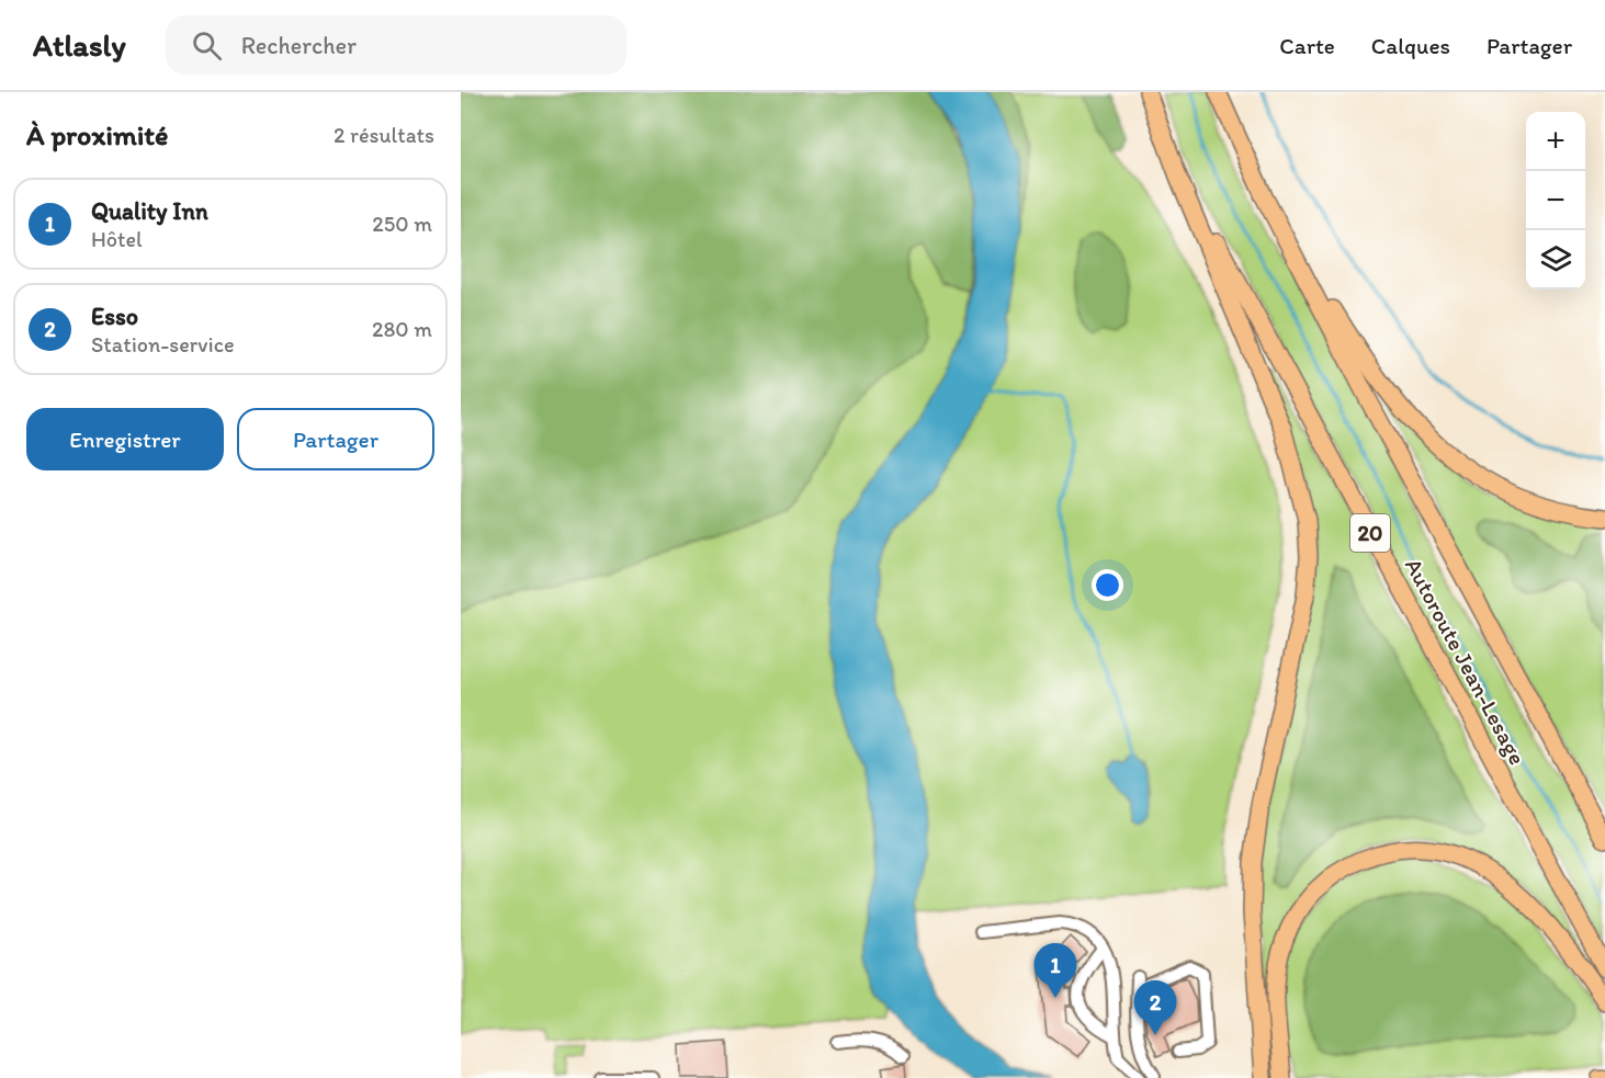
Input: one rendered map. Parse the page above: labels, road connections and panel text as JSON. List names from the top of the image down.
{
  "streets": {
    "highway": ["20", "Autoroute Jean-Lesage"]
  },
  "page": {
    "header": "Atlasly",
    "search": "Rechercher",
    "nav": ["Carte", "Calques", "Partager"],
    "heading": ["À proximité", "2 résultats"],
    "map_buttons": ["+", "−"],
    "list": [
      {
        "mark": "1",
        "name": "Quality Inn",
        "note": "Hôtel",
        "value": "250 m"
      },
      {
        "mark": "2",
        "name": "Esso",
        "note": "Station-service",
        "value": "280 m"
      }
    ],
    "buttons": ["Enregistrer", "Partager"],
    "pins": ["1", "2"]
  }
}
